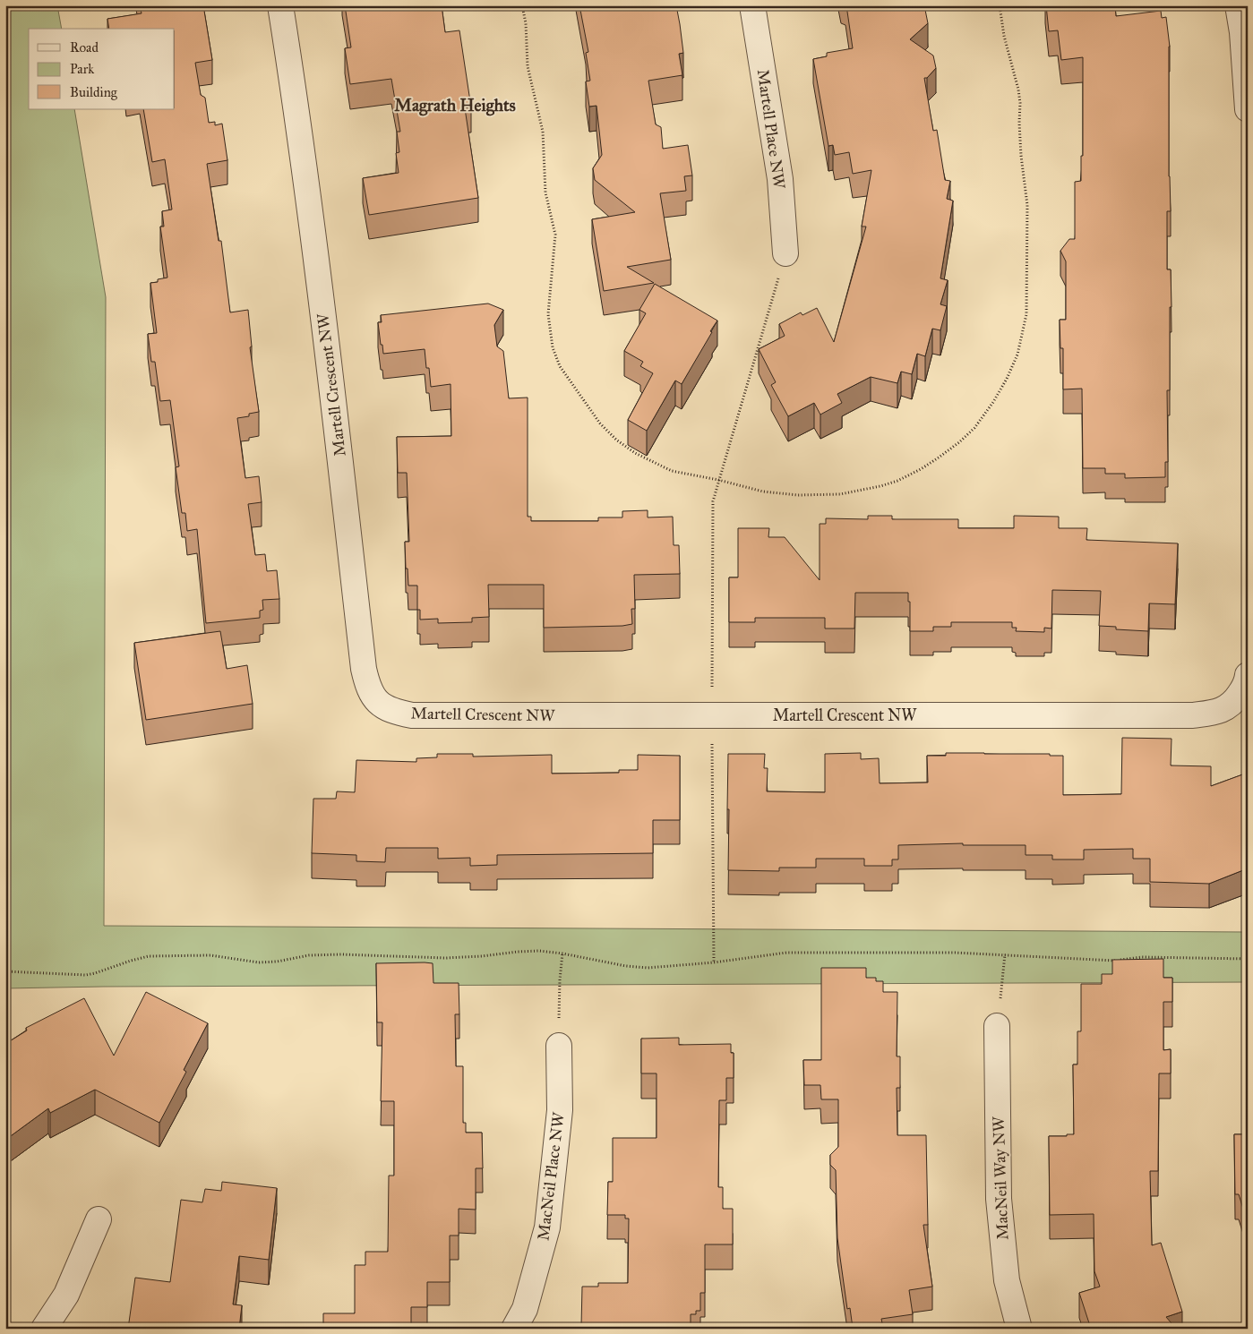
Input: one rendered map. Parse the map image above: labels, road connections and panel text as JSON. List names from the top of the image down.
{
  "streets": {
    "street": [
      "Martell Place NW",
      "Martell Crescent NW",
      "MacNeil Place NW",
      "MacNeil Way NW"
    ]
  },
  "districts": ["Magrath Heights"],
  "legend": ["Road", "Park", "Building"]
}
